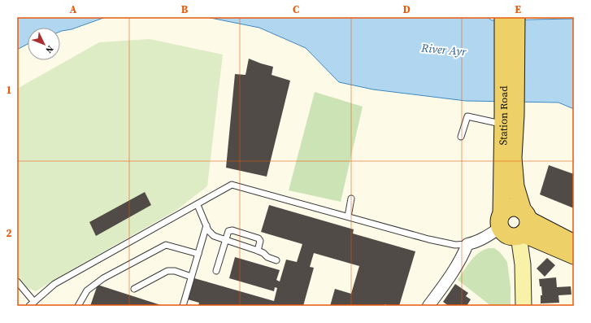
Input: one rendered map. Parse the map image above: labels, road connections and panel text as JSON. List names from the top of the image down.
{
  "streets": {
    "main road": ["Station Road"]
  },
  "water": ["River Ayr"],
  "north": "bottom right",
  "grid": {
    "columns": [
      "A",
      "B",
      "C",
      "D",
      "E"
    ],
    "rows": ["1", "2"]
  }
}
